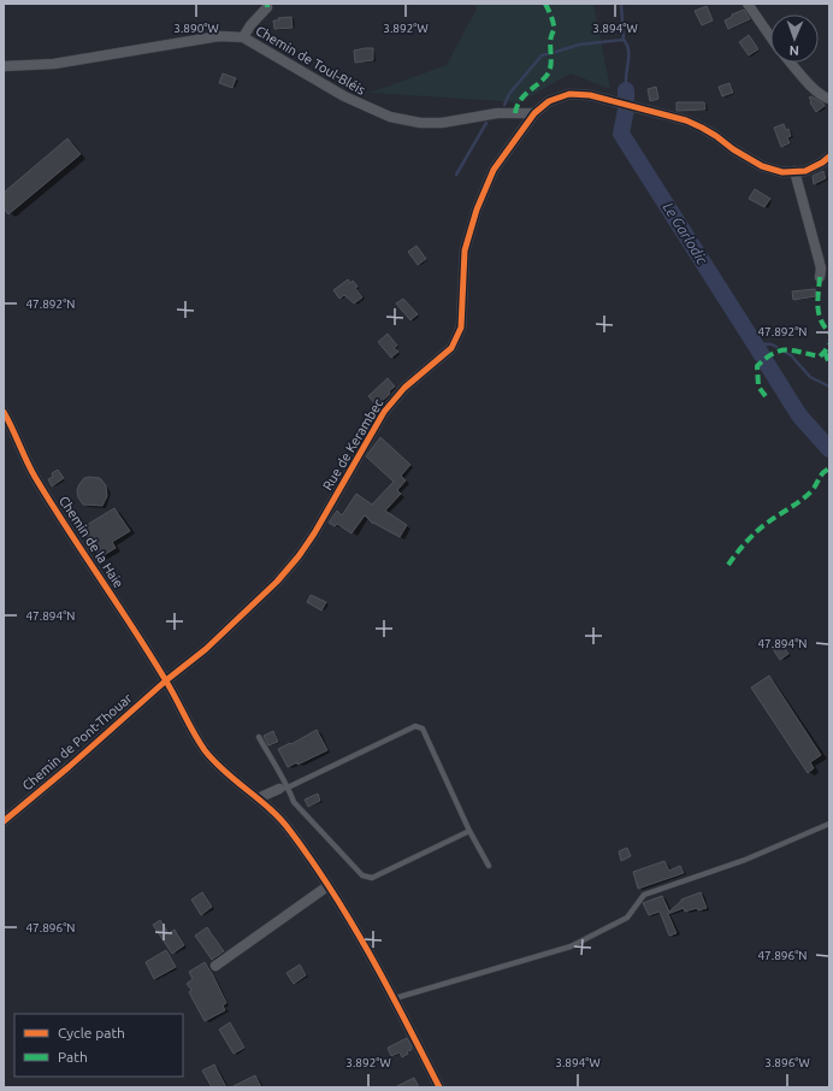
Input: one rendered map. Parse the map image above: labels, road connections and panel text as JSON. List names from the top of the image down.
{
  "streets": {
    "street": [
      "Chemin de Toul-Bléis",
      "Rue de Kerambec",
      "Chemin de la Haie",
      "Chemin de Pont-Thouar"
    ]
  },
  "crossings": [
    ["Chemin de Toul-Bléis", "Rue de Kerambec"],
    ["Rue de Kerambec", "Chemin de la Haie"],
    ["Rue de Kerambec", "Chemin de Pont-Thouar"],
    ["Chemin de la Haie", "Chemin de Pont-Thouar"]
  ],
  "water": ["Le Garlodic"],
  "legend": ["Cycle path", "Path"],
  "north": "bottom",
  "coordinates": [
    "3.890°W",
    "3.892°W",
    "3.894°W",
    "47.892°N",
    "47.894°N",
    "47.896°N",
    "3.896°W"
  ]
}
